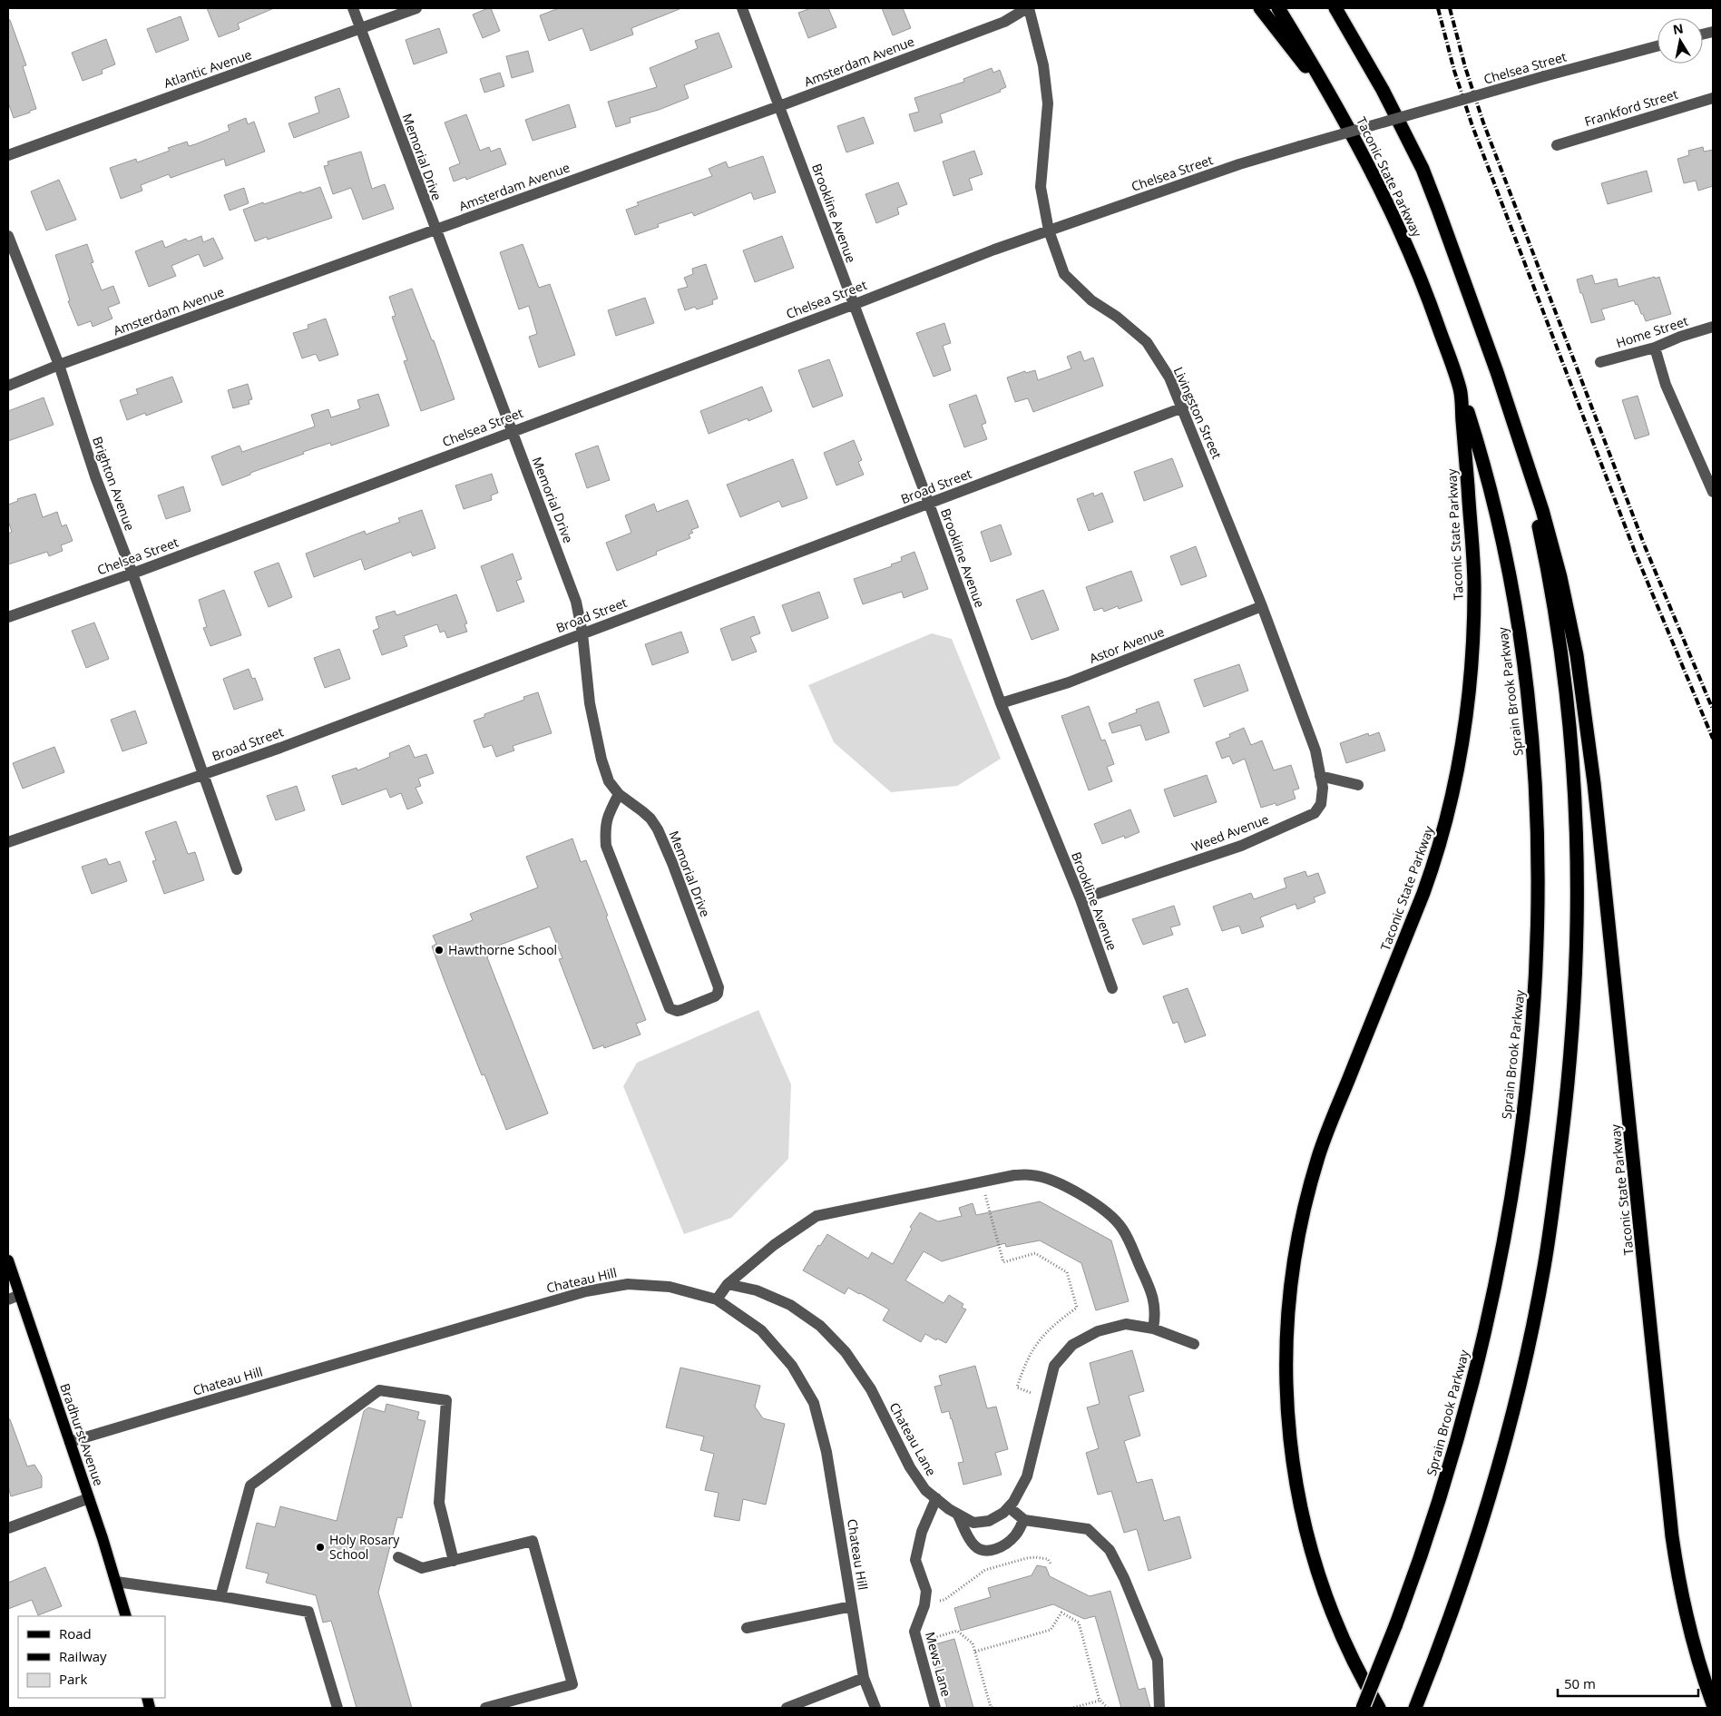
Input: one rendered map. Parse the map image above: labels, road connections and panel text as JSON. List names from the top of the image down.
{
  "streets": {
    "highway": ["Taconic State Parkway", "Sprain Brook Parkway"],
    "main road": ["Bradhurst Avenue"],
    "street": [
      "Amsterdam Avenue",
      "Chelsea Street",
      "Atlantic Avenue",
      "Frankford Street",
      "Memorial Drive",
      "Brookline Avenue",
      "Home Street",
      "Livingston Street",
      "Brighton Avenue",
      "Broad Street",
      "Astor Avenue",
      "Weed Avenue",
      "Chateau Hill",
      "Chateau Lane",
      "Mews Lane"
    ]
  },
  "crossings": [
    ["Amsterdam Avenue", "Memorial Drive"],
    ["Amsterdam Avenue", "Brookline Avenue"],
    ["Amsterdam Avenue", "Livingston Street"],
    ["Amsterdam Avenue", "Brighton Avenue"],
    ["Chelsea Street", "Memorial Drive"],
    ["Chelsea Street", "Brookline Avenue"],
    ["Chelsea Street", "Livingston Street"],
    ["Chelsea Street", "Brighton Avenue"],
    ["Atlantic Avenue", "Memorial Drive"],
    ["Memorial Drive", "Broad Street"],
    ["Taconic State Parkway", "Sprain Brook Parkway"],
    ["Brookline Avenue", "Broad Street"],
    ["Brookline Avenue", "Astor Avenue"],
    ["Brookline Avenue", "Weed Avenue"],
    ["Livingston Street", "Broad Street"],
    ["Livingston Street", "Astor Avenue"],
    ["Livingston Street", "Weed Avenue"],
    ["Brighton Avenue", "Broad Street"],
    ["Chateau Hill", "Bradhurst Avenue"],
    ["Chateau Lane", "Mews Lane"]
  ],
  "places": ["Hawthorne School", "Holy Rosary School"],
  "legend": ["Road", "Railway", "Park"],
  "scale_bar": "50 m",
  "north": "top"
}
